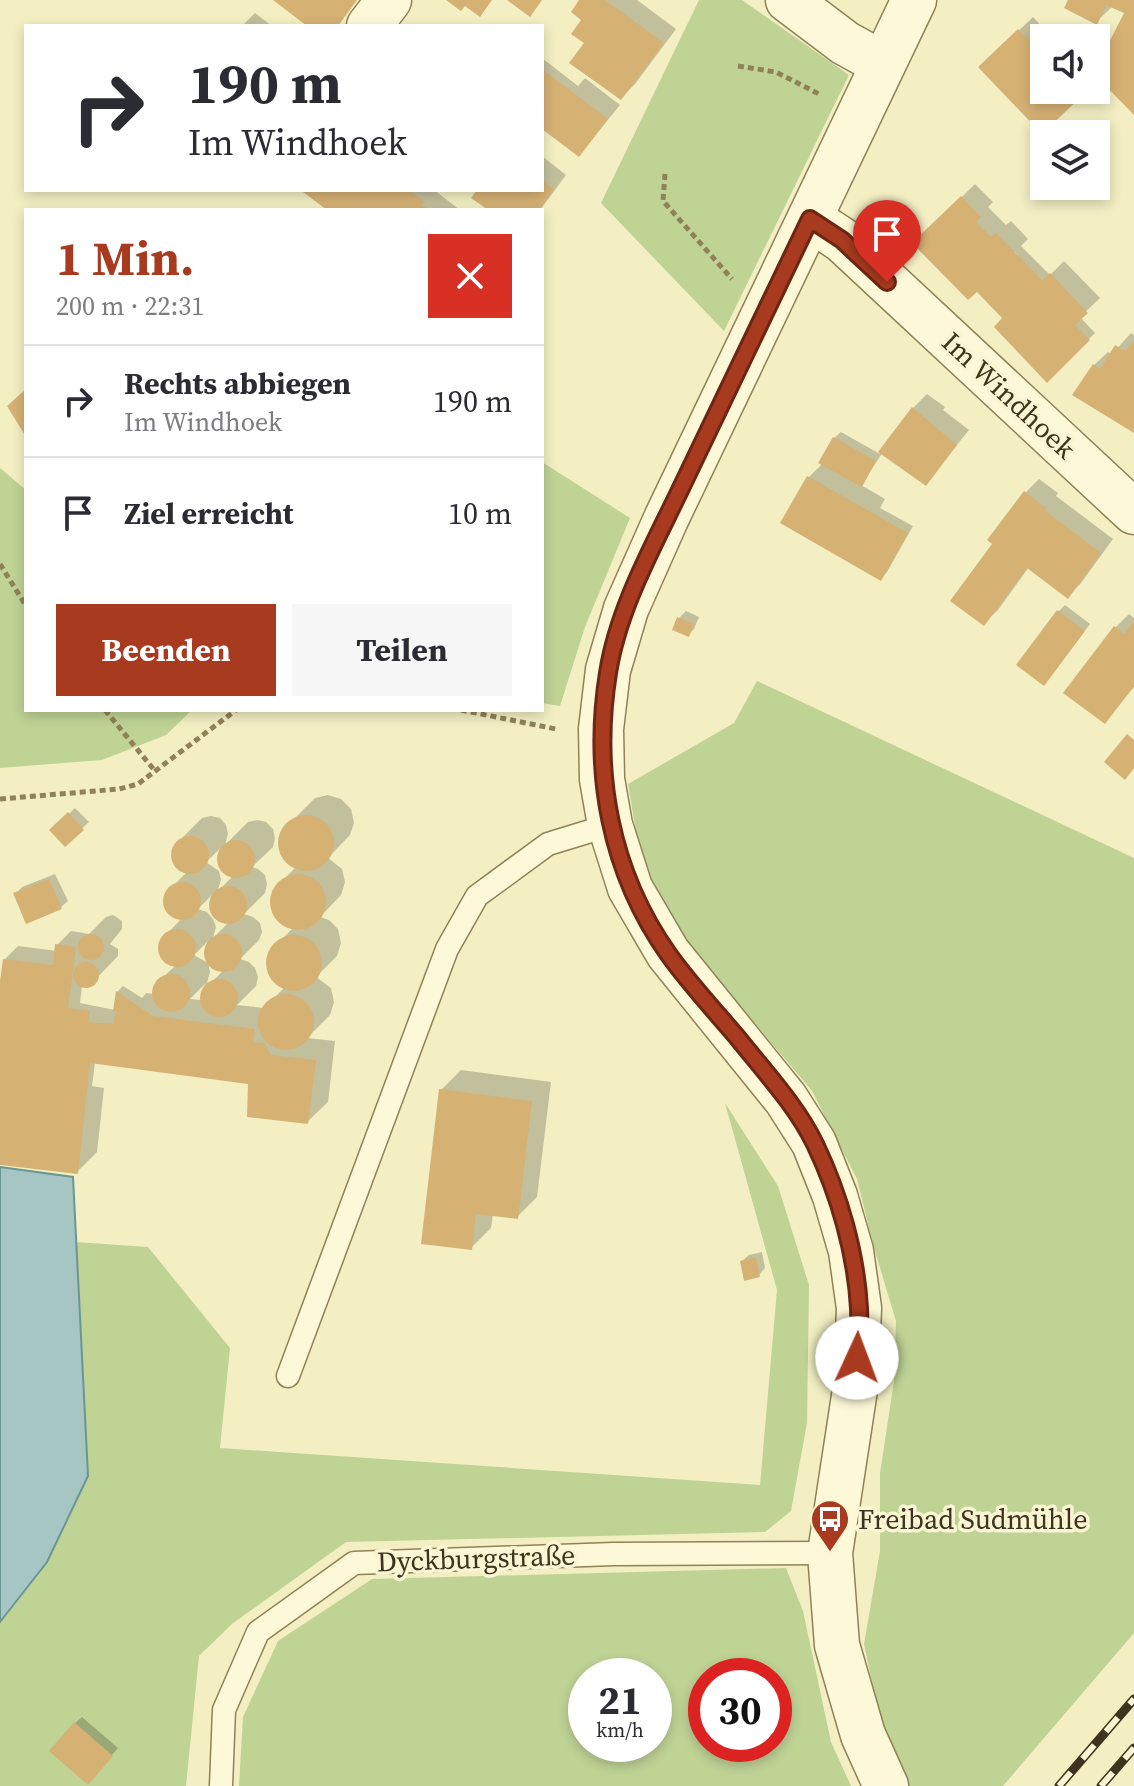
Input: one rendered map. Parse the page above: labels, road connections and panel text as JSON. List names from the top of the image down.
{
  "streets": {
    "street": ["Im Windhoek"],
    "lane": ["Dyckburgstraße"]
  },
  "places": {
    "bus stop": ["Freibad Sudmühle"]
  },
  "page": {
    "turn": ["190 m", "Im Windhoek"],
    "heading": ["1 Min.", "200 m · 22:31"],
    "list": [
      {
        "name": "Rechts abbiegen",
        "note": "Im Windhoek",
        "value": "190 m"
      },
      {
        "name": "Ziel erreicht",
        "value": "10 m"
      }
    ],
    "buttons": ["Beenden", "Teilen"],
    "speed": "21 km/h",
    "limit": "30"
  }
}
